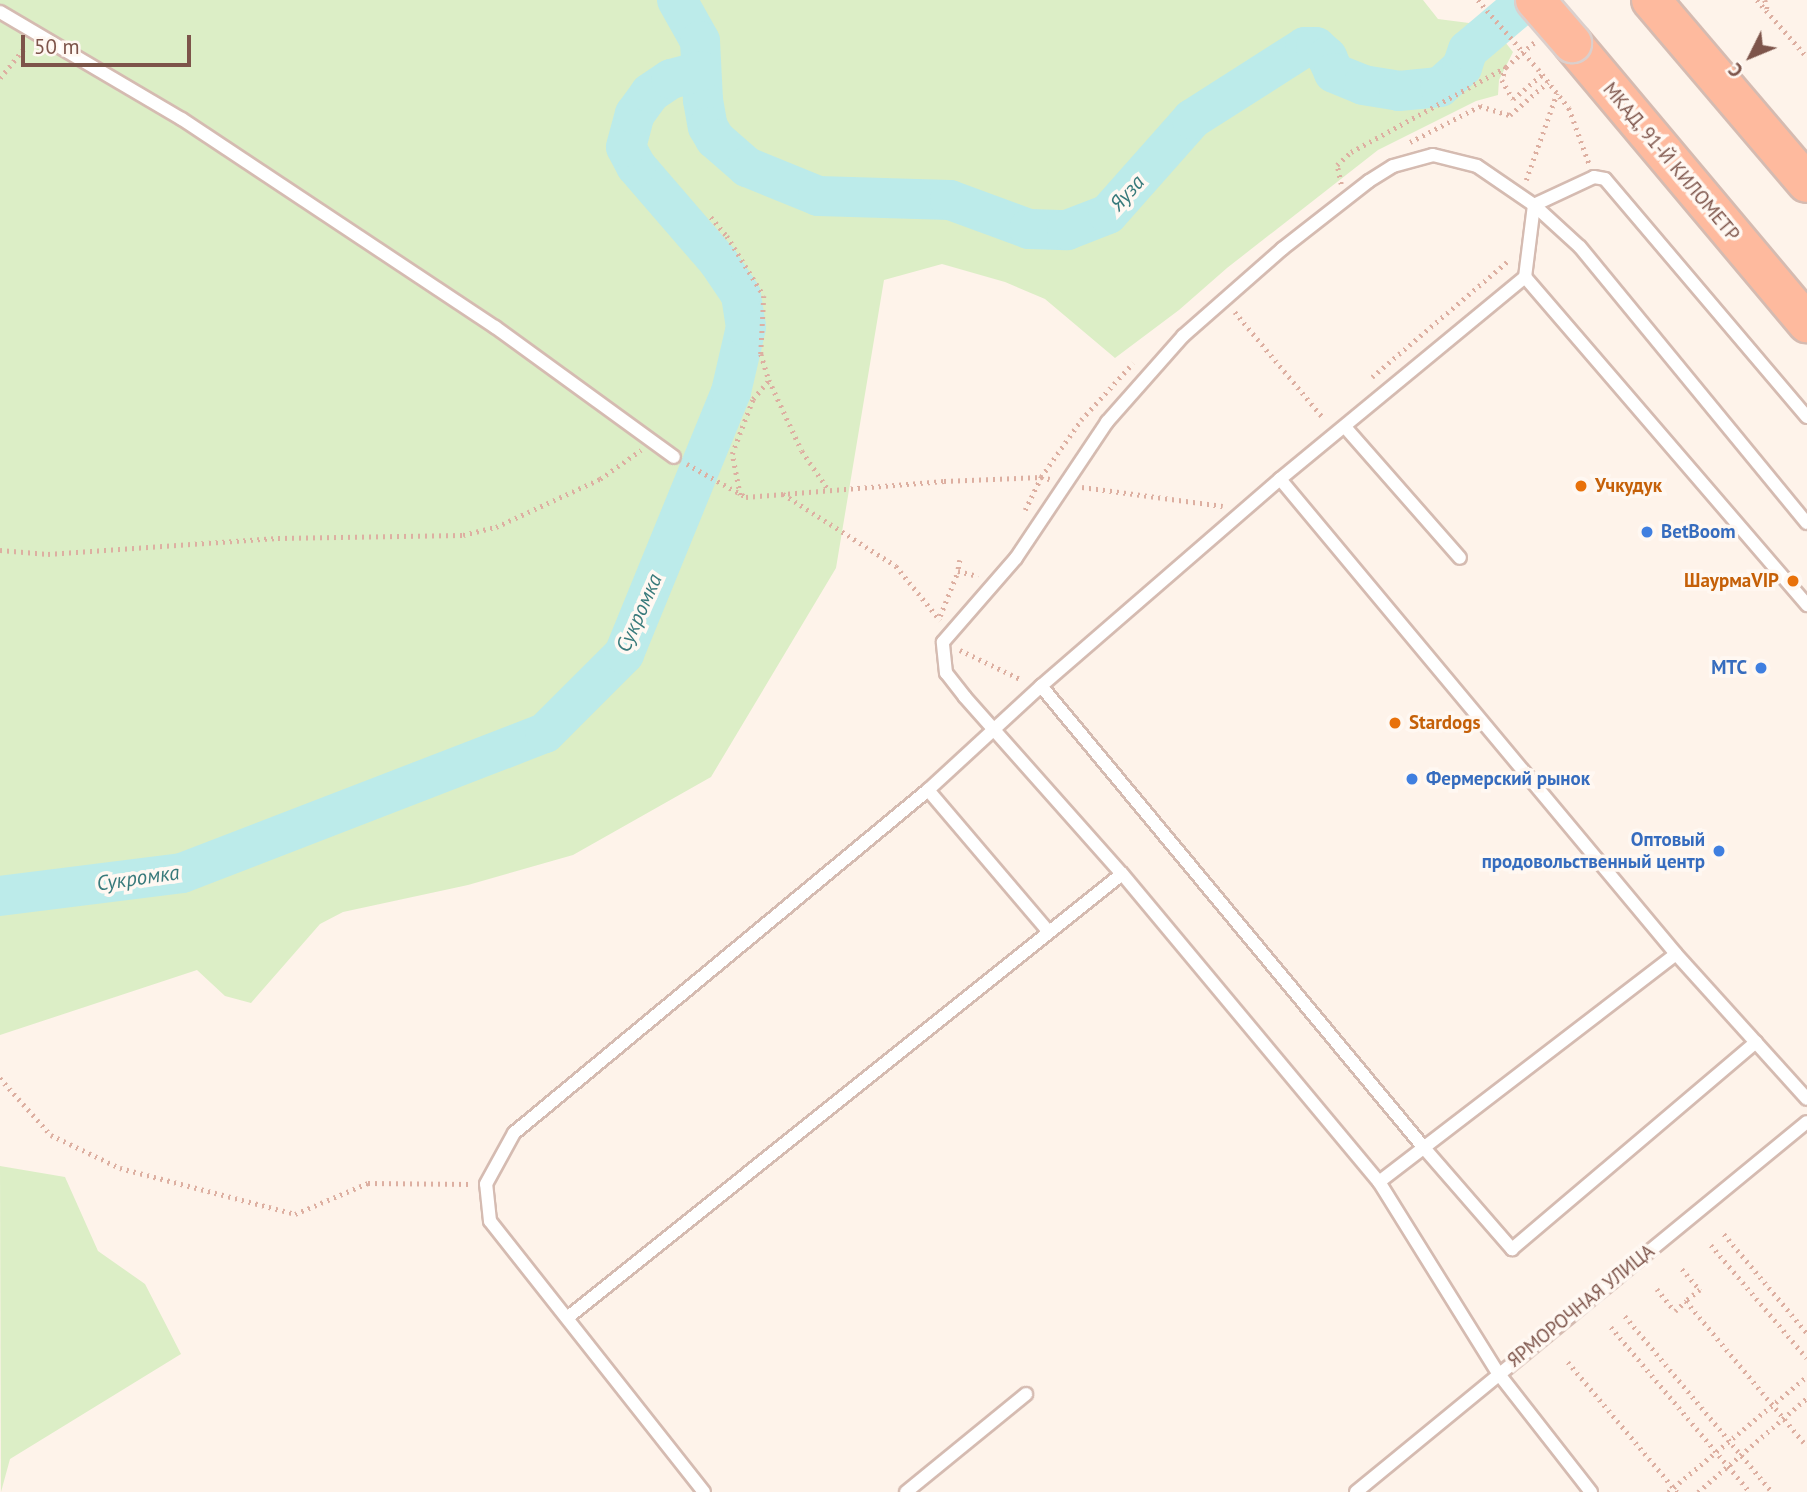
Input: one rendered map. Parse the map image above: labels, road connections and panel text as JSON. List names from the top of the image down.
{
  "streets": {
    "highway": ["МКАД, 91-Й КИЛОМЕТР"],
    "lane": ["ЯРМОРОЧНАЯ УЛИЦА"]
  },
  "water": ["Яуза", "Сукромка"],
  "places": [
    "Учкудук",
    "BetBoom",
    "ШаурмаVIP",
    "МТС",
    "Stardogs",
    "Фермерский рынок",
    "Оптовый продовольственный центр"
  ],
  "scale_bar": "50 m",
  "north": "bottom left"
}
